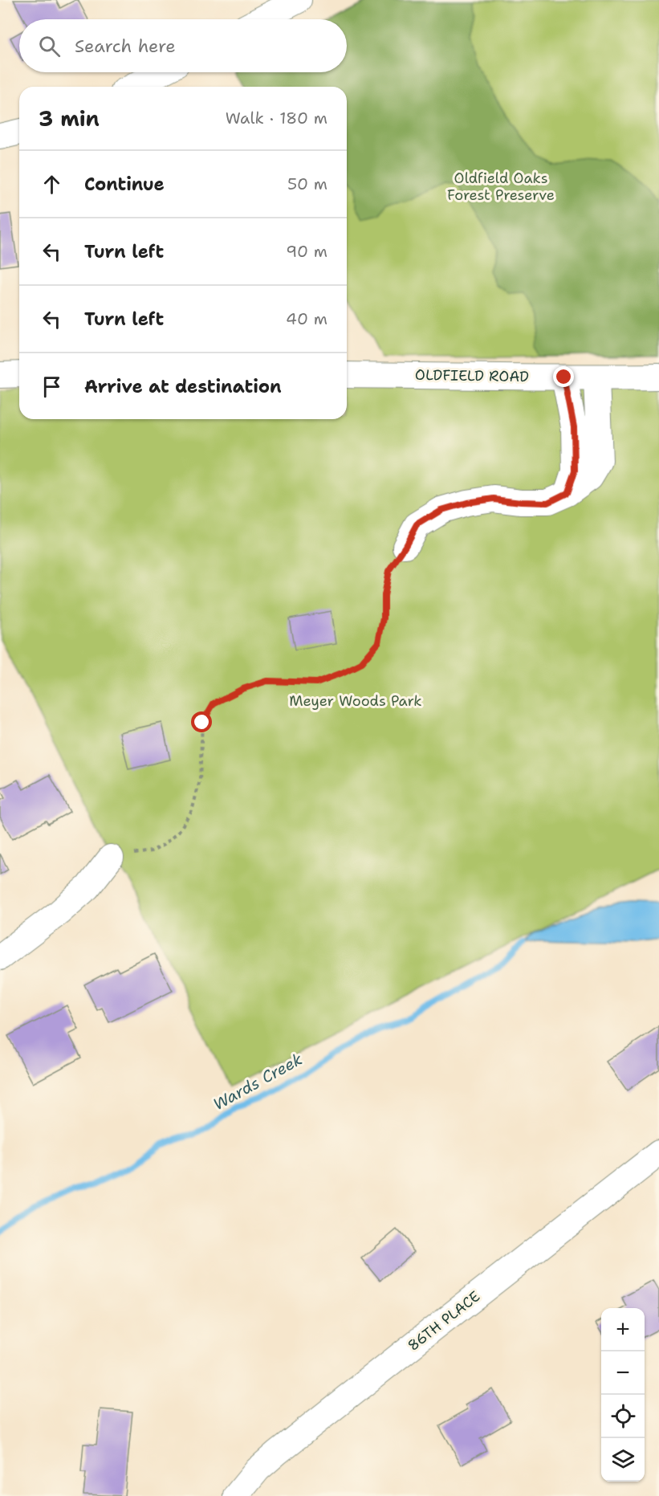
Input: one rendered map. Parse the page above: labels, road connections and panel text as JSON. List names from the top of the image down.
{
  "streets": {
    "street": ["OLDFIELD ROAD", "86TH PLACE"]
  },
  "water": ["Wards Creek"],
  "parks": ["Oldfield Oaks Forest Preserve", "Meyer Woods Park"],
  "page": {
    "search": "Search here",
    "heading": ["3 min", "Walk · 180 m"],
    "list": [
      ["Continue", "50 m"],
      ["Turn left", "90 m"],
      ["Turn left", "40 m"],
      "Arrive at destination"
    ],
    "map_buttons": ["+", "−"]
  }
}
